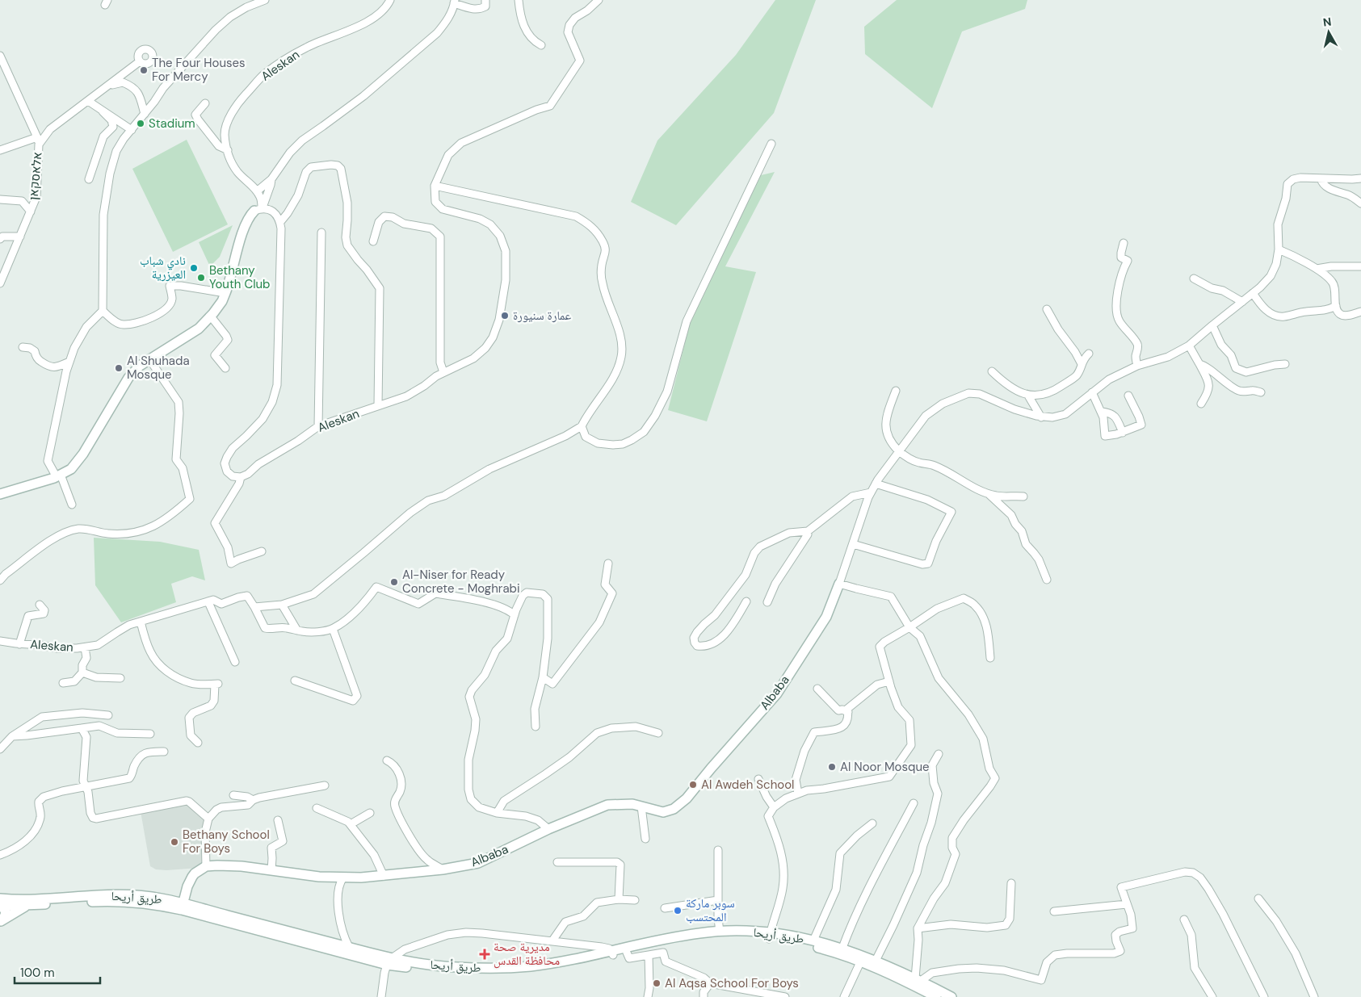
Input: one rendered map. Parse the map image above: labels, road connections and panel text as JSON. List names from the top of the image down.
{
  "streets": {
    "main road": ["Albaba", "طريق أريحا"],
    "street": ["Aleskan", "אלאסקאן"]
  },
  "places": {
    "other": [
      "The Four Houses For Mercy",
      "Stadium",
      "نادي شباب العيزرية",
      "Bethany Youth Club",
      "عمارة سنيورة",
      "Al Shuhada Mosque",
      "Al-Niser for Ready Concrete - Moghrabi",
      "Al Noor Mosque",
      "Al Awdeh School",
      "Bethany School For Boys",
      "سوبر ماركة المحتسب",
      "Al Aqsa School For Boys"
    ],
    "health": ["مديرية صحة محافظة القدس"]
  },
  "scale_bar": "100 m",
  "north": "top"
}
